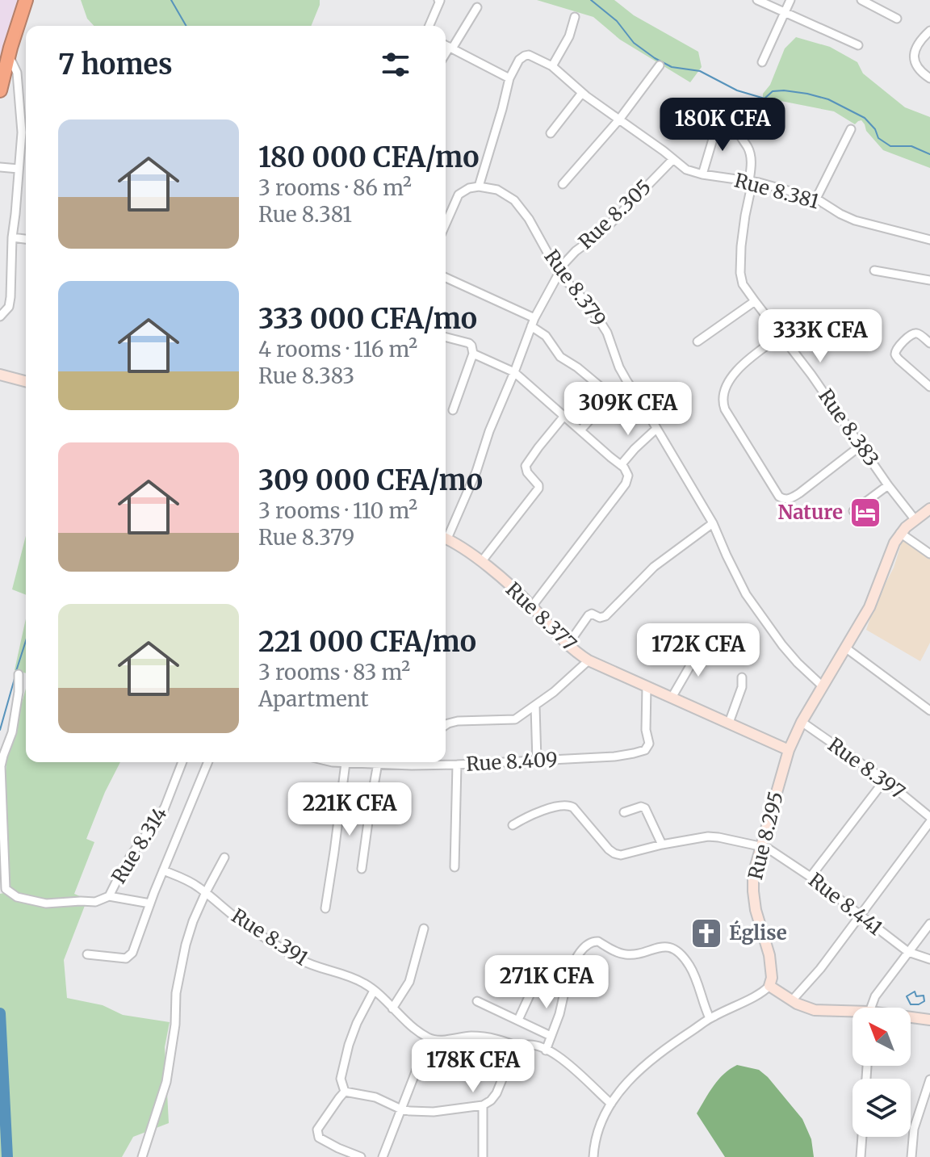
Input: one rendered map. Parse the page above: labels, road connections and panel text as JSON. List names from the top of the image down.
{
  "streets": {
    "street": [
      "Rue 8.381",
      "Rue 8.305",
      "Rue 8.379",
      "Rue 8.383",
      "Rue 8.377",
      "Rue 8.409",
      "Rue 8.397",
      "Rue 8.295",
      "Rue 8.314",
      "Rue 8.441",
      "Rue 8.391"
    ]
  },
  "crossings": [
    ["Rue 8.381", "Rue 8.305"],
    ["Rue 8.381", "Rue 8.383"],
    ["Rue 8.305", "Rue 8.379"],
    ["Rue 8.379", "Rue 8.295"],
    ["Rue 8.383", "Rue 8.295"],
    ["Rue 8.377", "Rue 8.409"],
    ["Rue 8.377", "Rue 8.295"],
    ["Rue 8.397", "Rue 8.295"],
    ["Rue 8.397", "Rue 8.441"],
    ["Rue 8.295", "Rue 8.441"]
  ],
  "places": {
    "hotel": ["Nature"],
    "church": ["Église"]
  },
  "north": "top left",
  "page": {
    "heading": "7 homes",
    "price": [
      "180K CFA",
      "333K CFA",
      "309K CFA",
      "172K CFA",
      "221K CFA",
      "271K CFA",
      "178K CFA"
    ],
    "list": [
      {
        "name": "180 000 CFA/mo",
        "note": "3 rooms · 86 m² · Rue 8.381"
      },
      {
        "name": "333 000 CFA/mo",
        "note": "4 rooms · 116 m² · Rue 8.383"
      },
      {
        "name": "309 000 CFA/mo",
        "note": "3 rooms · 110 m² · Rue 8.379"
      },
      {
        "name": "221 000 CFA/mo",
        "note": "3 rooms · 83 m² · Apartment"
      }
    ]
  }
}
